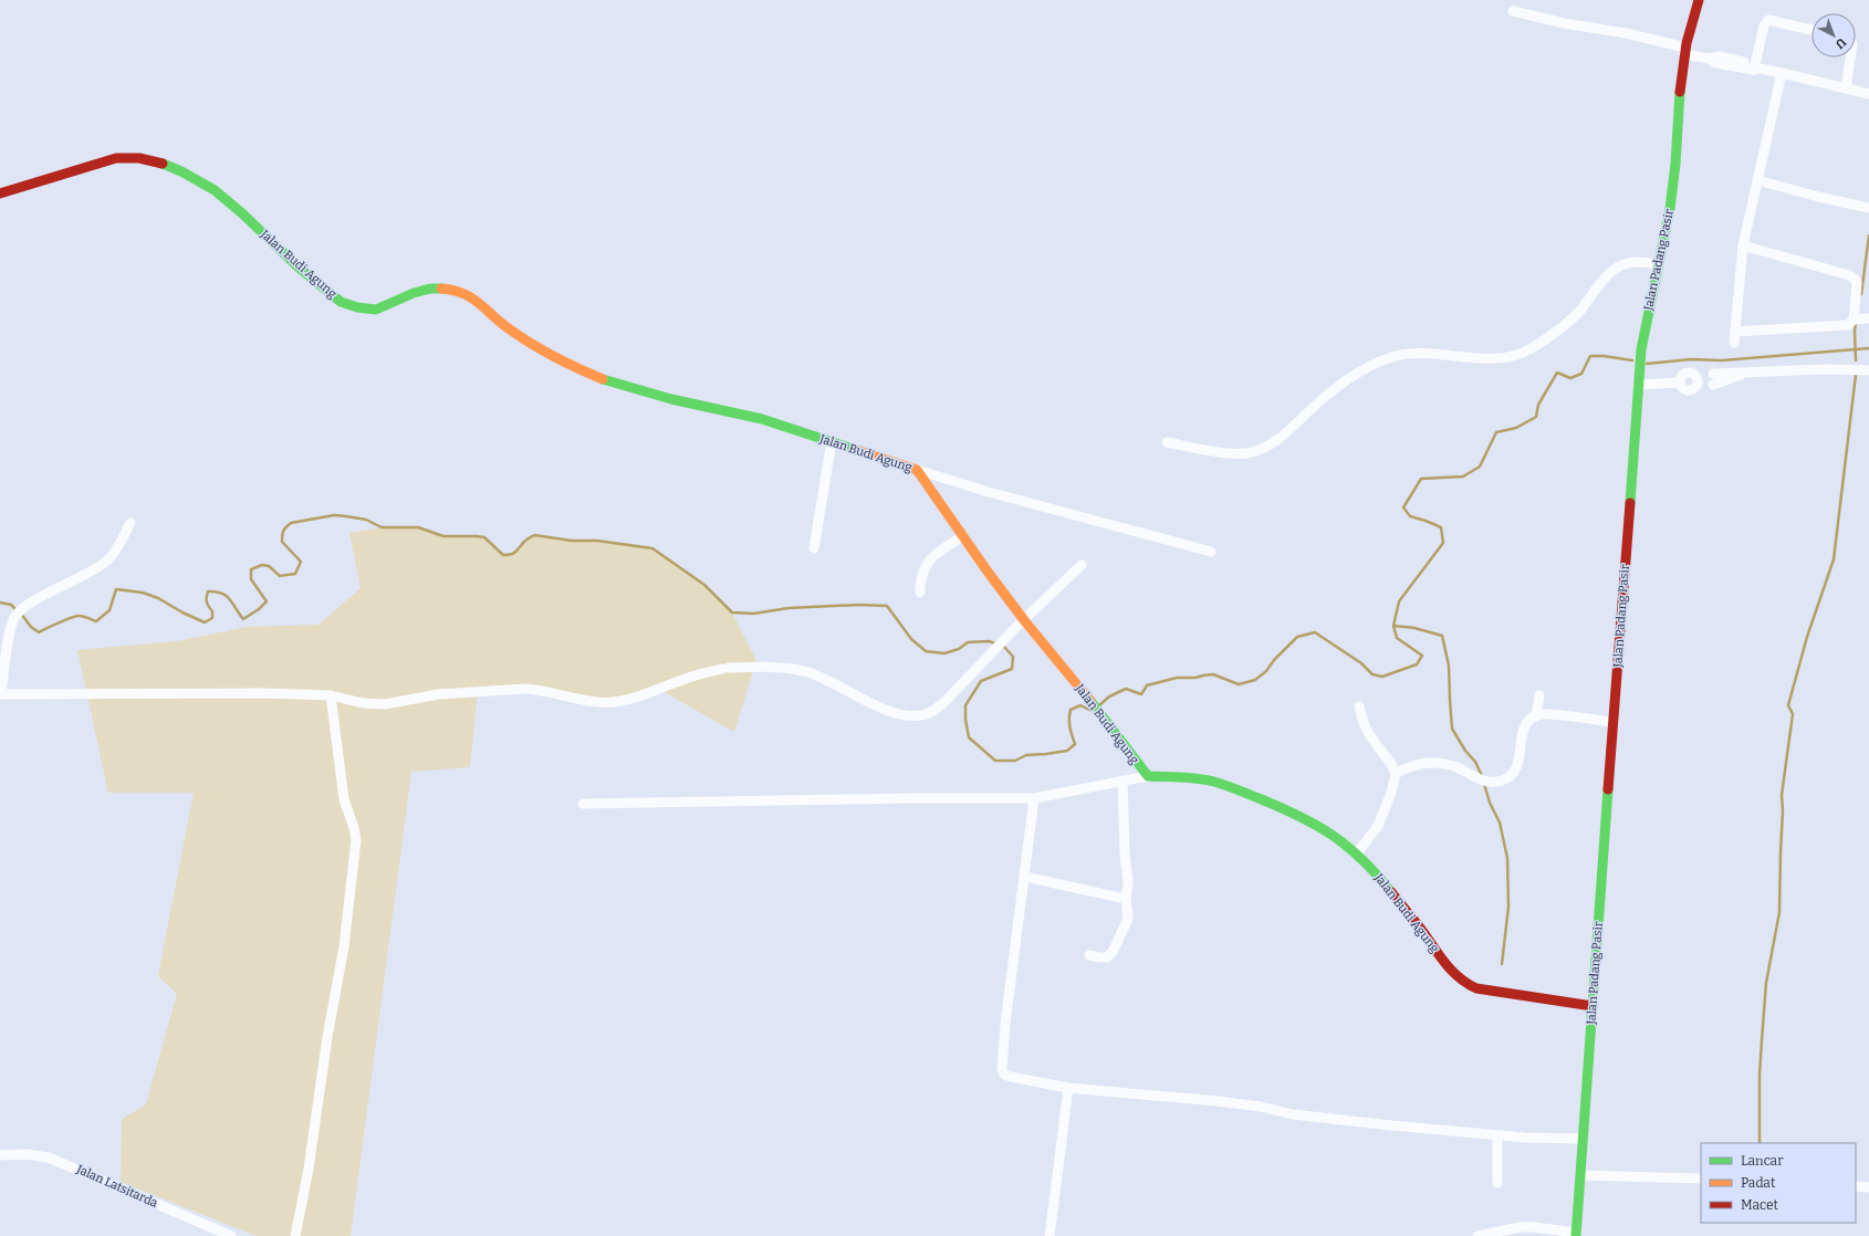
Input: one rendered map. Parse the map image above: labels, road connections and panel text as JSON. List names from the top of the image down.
{
  "streets": {
    "main road": ["Jalan Padang Pasir", "Jalan Budi Agung"],
    "street": ["Jalan Latsitarda"]
  },
  "crossings": [
    ["Jalan Padang Pasir", "Jalan Budi Agung"]
  ],
  "legend": ["Lancar", "Padat", "Macet"],
  "north": "bottom right"
}
